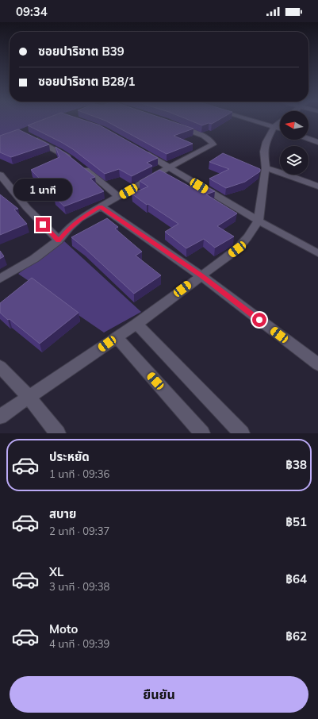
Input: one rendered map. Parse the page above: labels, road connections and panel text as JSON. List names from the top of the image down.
{
  "north": "left",
  "page": {
    "status": "09:34",
    "banner": ["ซอยปาริชาต B39", "ซอยปาริชาต B28/1"],
    "bubble": "1 นาที",
    "list": [
      {
        "name": "ประหยัด",
        "note": "1 นาที · 09:36",
        "value": "฿38"
      },
      {
        "name": "สบาย",
        "note": "2 นาที · 09:37",
        "value": "฿51"
      },
      {
        "name": "XL",
        "note": "3 นาที · 09:38",
        "value": "฿64"
      },
      {
        "name": "Moto",
        "note": "4 นาที · 09:39",
        "value": "฿62"
      }
    ],
    "buttons": "ยืนยัน"
  }
}
